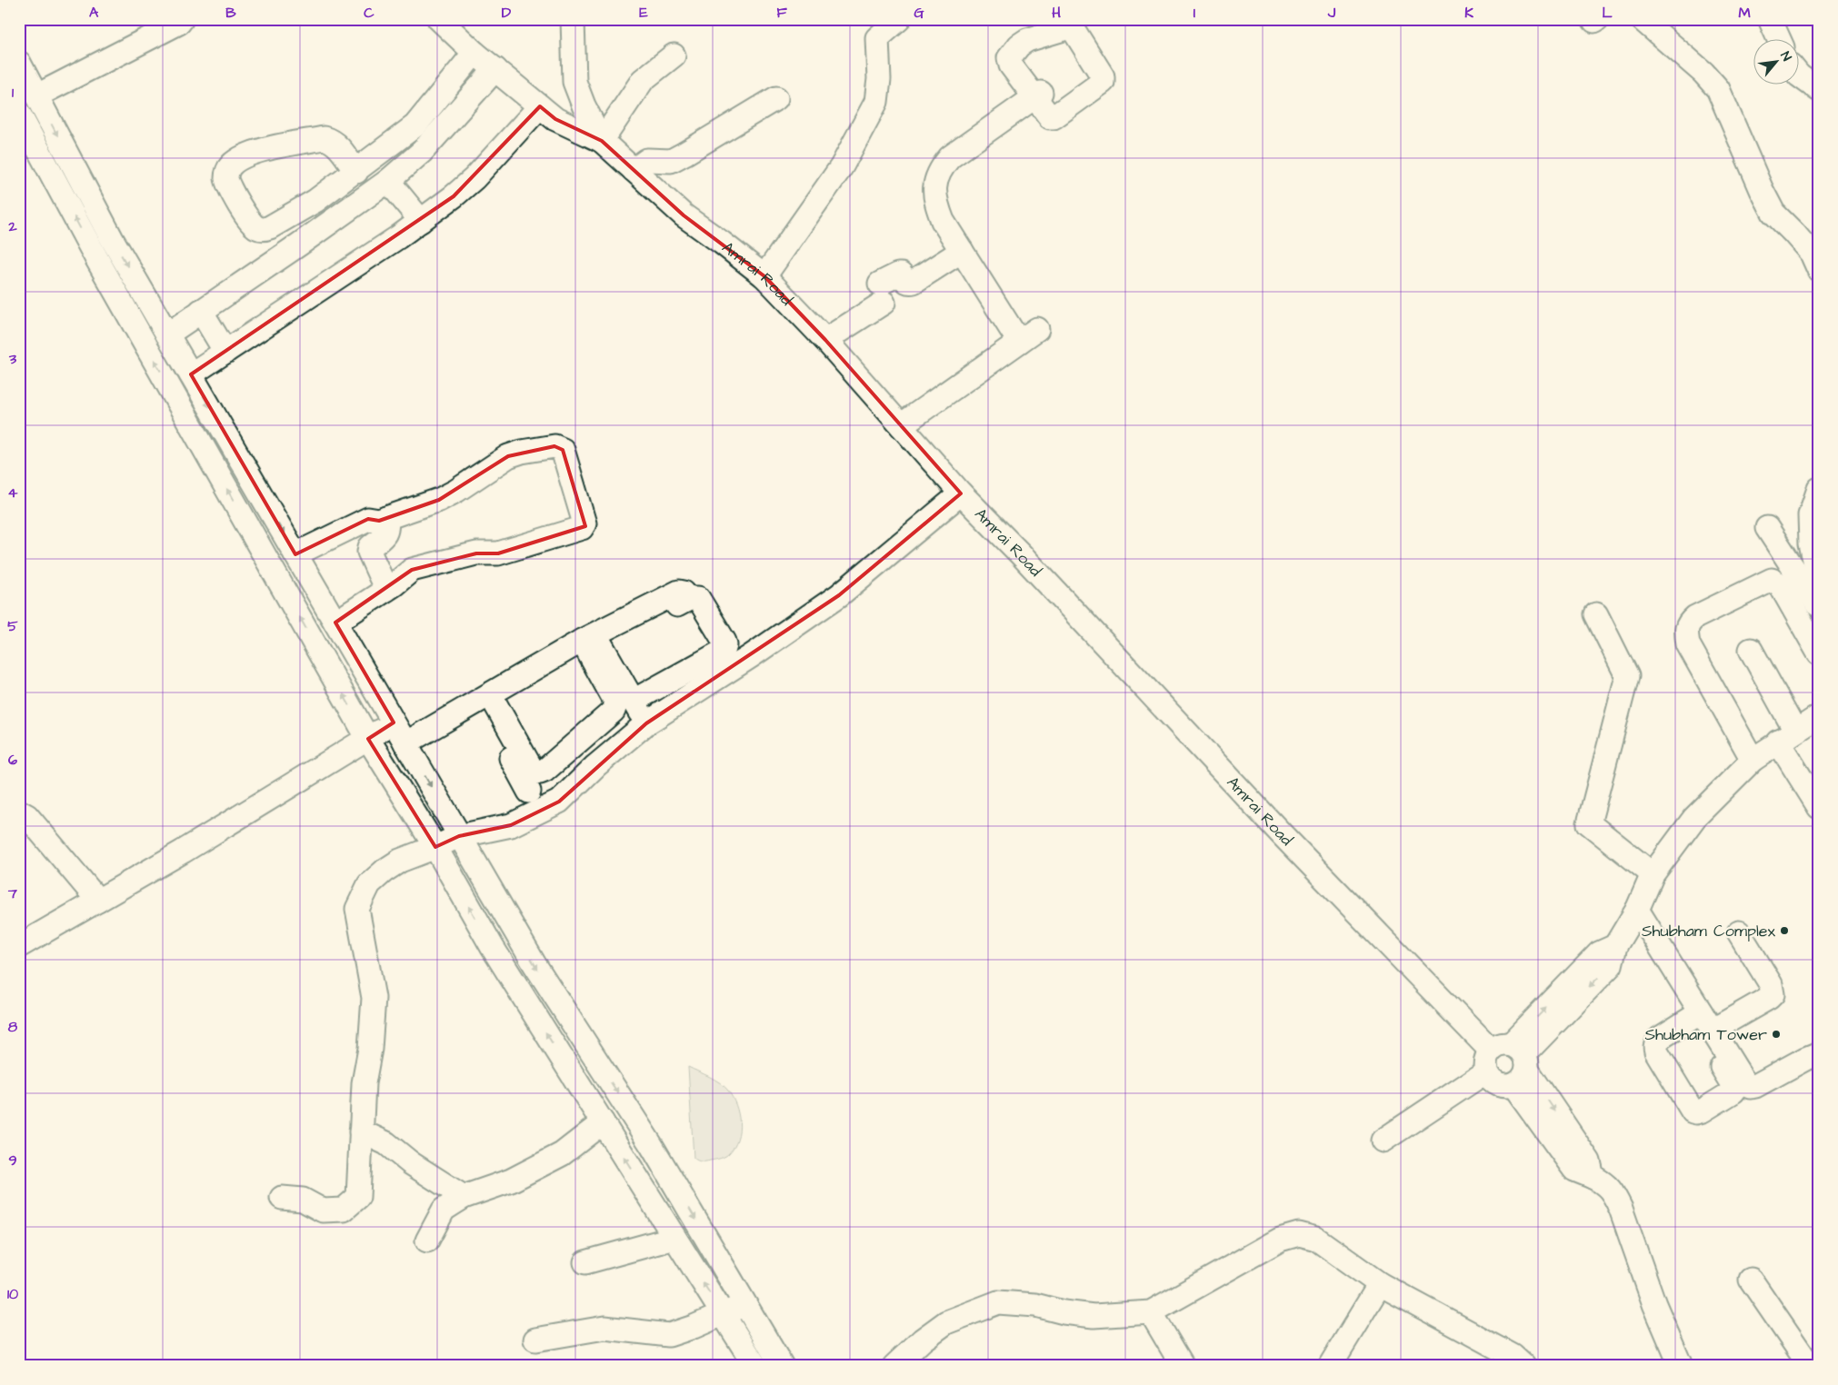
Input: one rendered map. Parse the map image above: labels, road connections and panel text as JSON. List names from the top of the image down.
{
  "streets": {
    "street": ["Amrai Road"]
  },
  "places": ["Shubham Complex", "Shubham Tower"],
  "north": "top right",
  "grid": {
    "columns": [
      "A",
      "B",
      "C",
      "D",
      "E",
      "F",
      "G",
      "H",
      "I",
      "J",
      "K",
      "L",
      "M"
    ],
    "rows": [
      "1",
      "2",
      "3",
      "4",
      "5",
      "6",
      "7",
      "8",
      "9",
      "10"
    ]
  }
}
